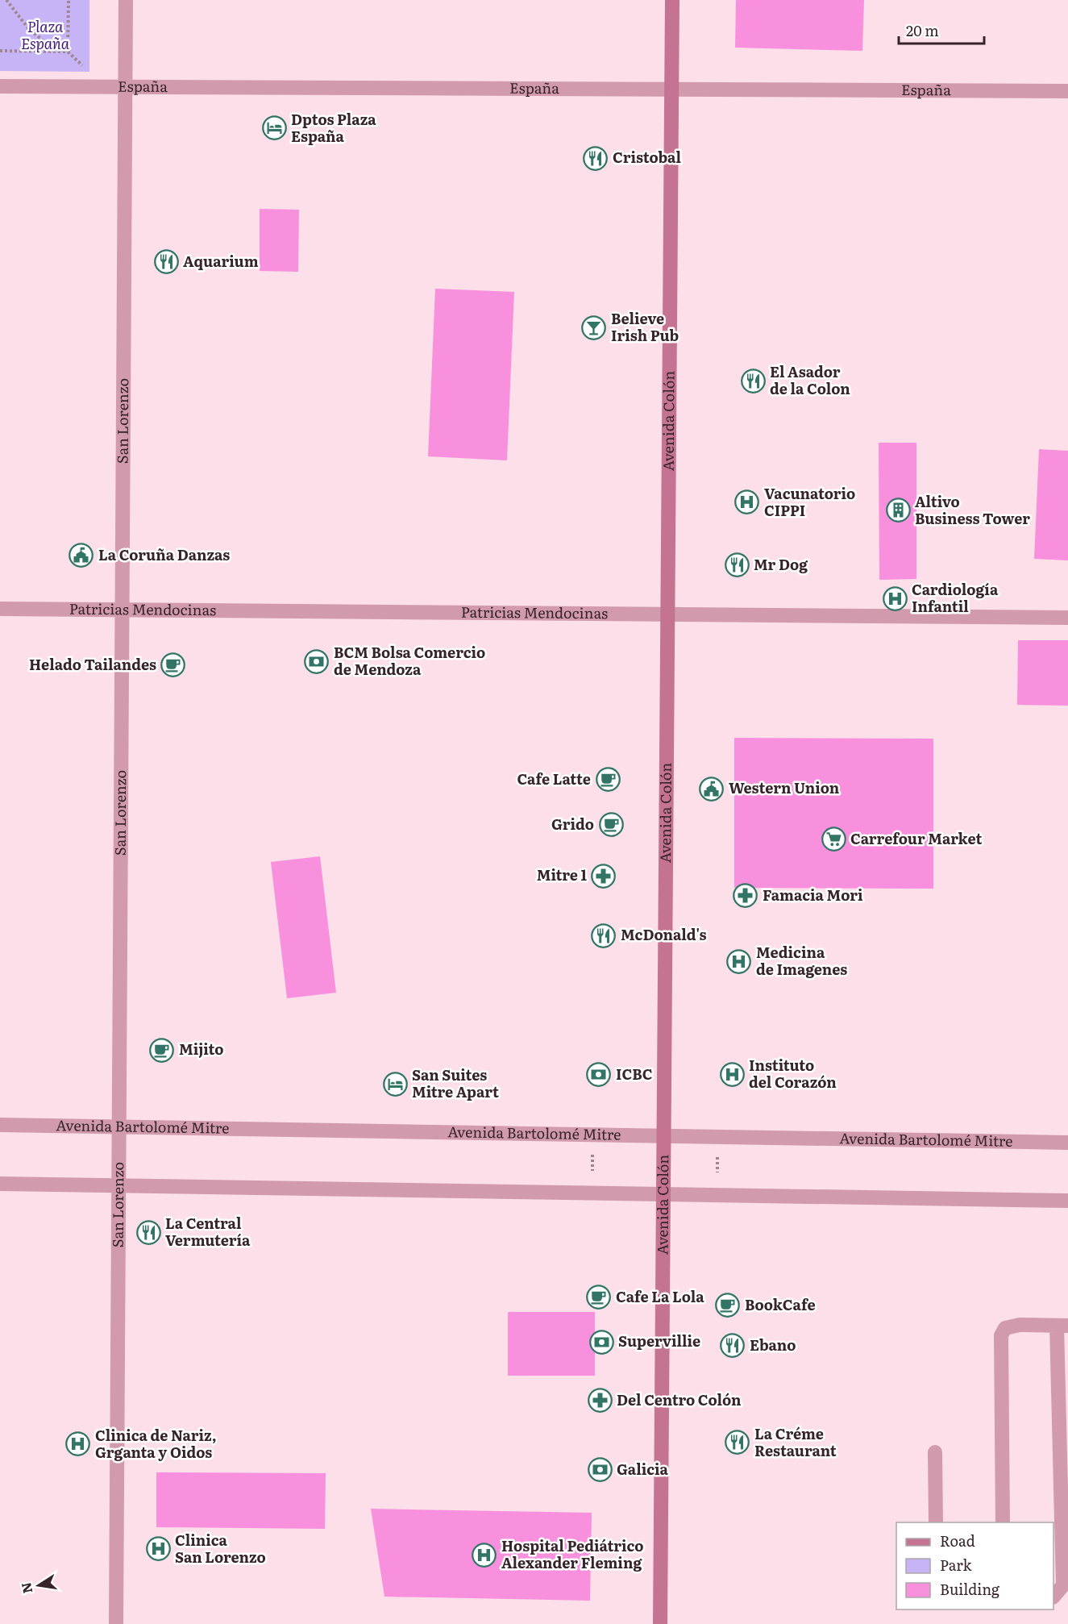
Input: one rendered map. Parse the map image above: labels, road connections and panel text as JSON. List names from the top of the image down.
{
  "streets": {
    "main road": ["Avenida Colón"],
    "street": [
      "España",
      "San Lorenzo",
      "Patricias Mendocinas",
      "Avenida Bartolomé Mitre"
    ]
  },
  "crossings": [
    ["España", "San Lorenzo"],
    ["España", "Avenida Colón"],
    ["San Lorenzo", "Patricias Mendocinas"],
    ["San Lorenzo", "Avenida Bartolomé Mitre"],
    ["Avenida Colón", "Patricias Mendocinas"],
    ["Avenida Colón", "Avenida Bartolomé Mitre"]
  ],
  "parks": ["Plaza España"],
  "places": {
    "hotel": ["Dptos Plaza España", "San Suites Mitre Apart"],
    "restaurant": [
      "Cristobal",
      "Aquarium",
      "El Asador de la Colon",
      "Mr Dog",
      "McDonald's",
      "La Central Vermutería",
      "Ebano",
      "La Créme Restaurant"
    ],
    "bar": ["Believe Irish Pub"],
    "hospital": [
      "Vacunatorio CIPPI",
      "Cardiología Infantil",
      "Medicina de Imagenes",
      "Instituto del Corazón",
      "Clinica de Nariz, Grganta y Oidos",
      "Clinica San Lorenzo",
      "Hospital Pediátrico Alexander Fleming"
    ],
    "building": ["Altivo Business Tower"],
    "public building": ["La Coruña Danzas", "Western Union"],
    "bank": [
      "BCM Bolsa Comercio de Mendoza",
      "ICBC",
      "Supervillie",
      "Galicia"
    ],
    "cafe": [
      "Helado Tailandes",
      "Cafe Latte",
      "Grido",
      "Mijito",
      "Cafe La Lola",
      "BookCafe"
    ],
    "supermarket": ["Carrefour Market"],
    "pharmacy": ["Mitre 1", "Famacia Mori", "Del Centro Colón"]
  },
  "legend": ["Road", "Park", "Building"],
  "scale_bar": "20 m",
  "north": "left"
}
